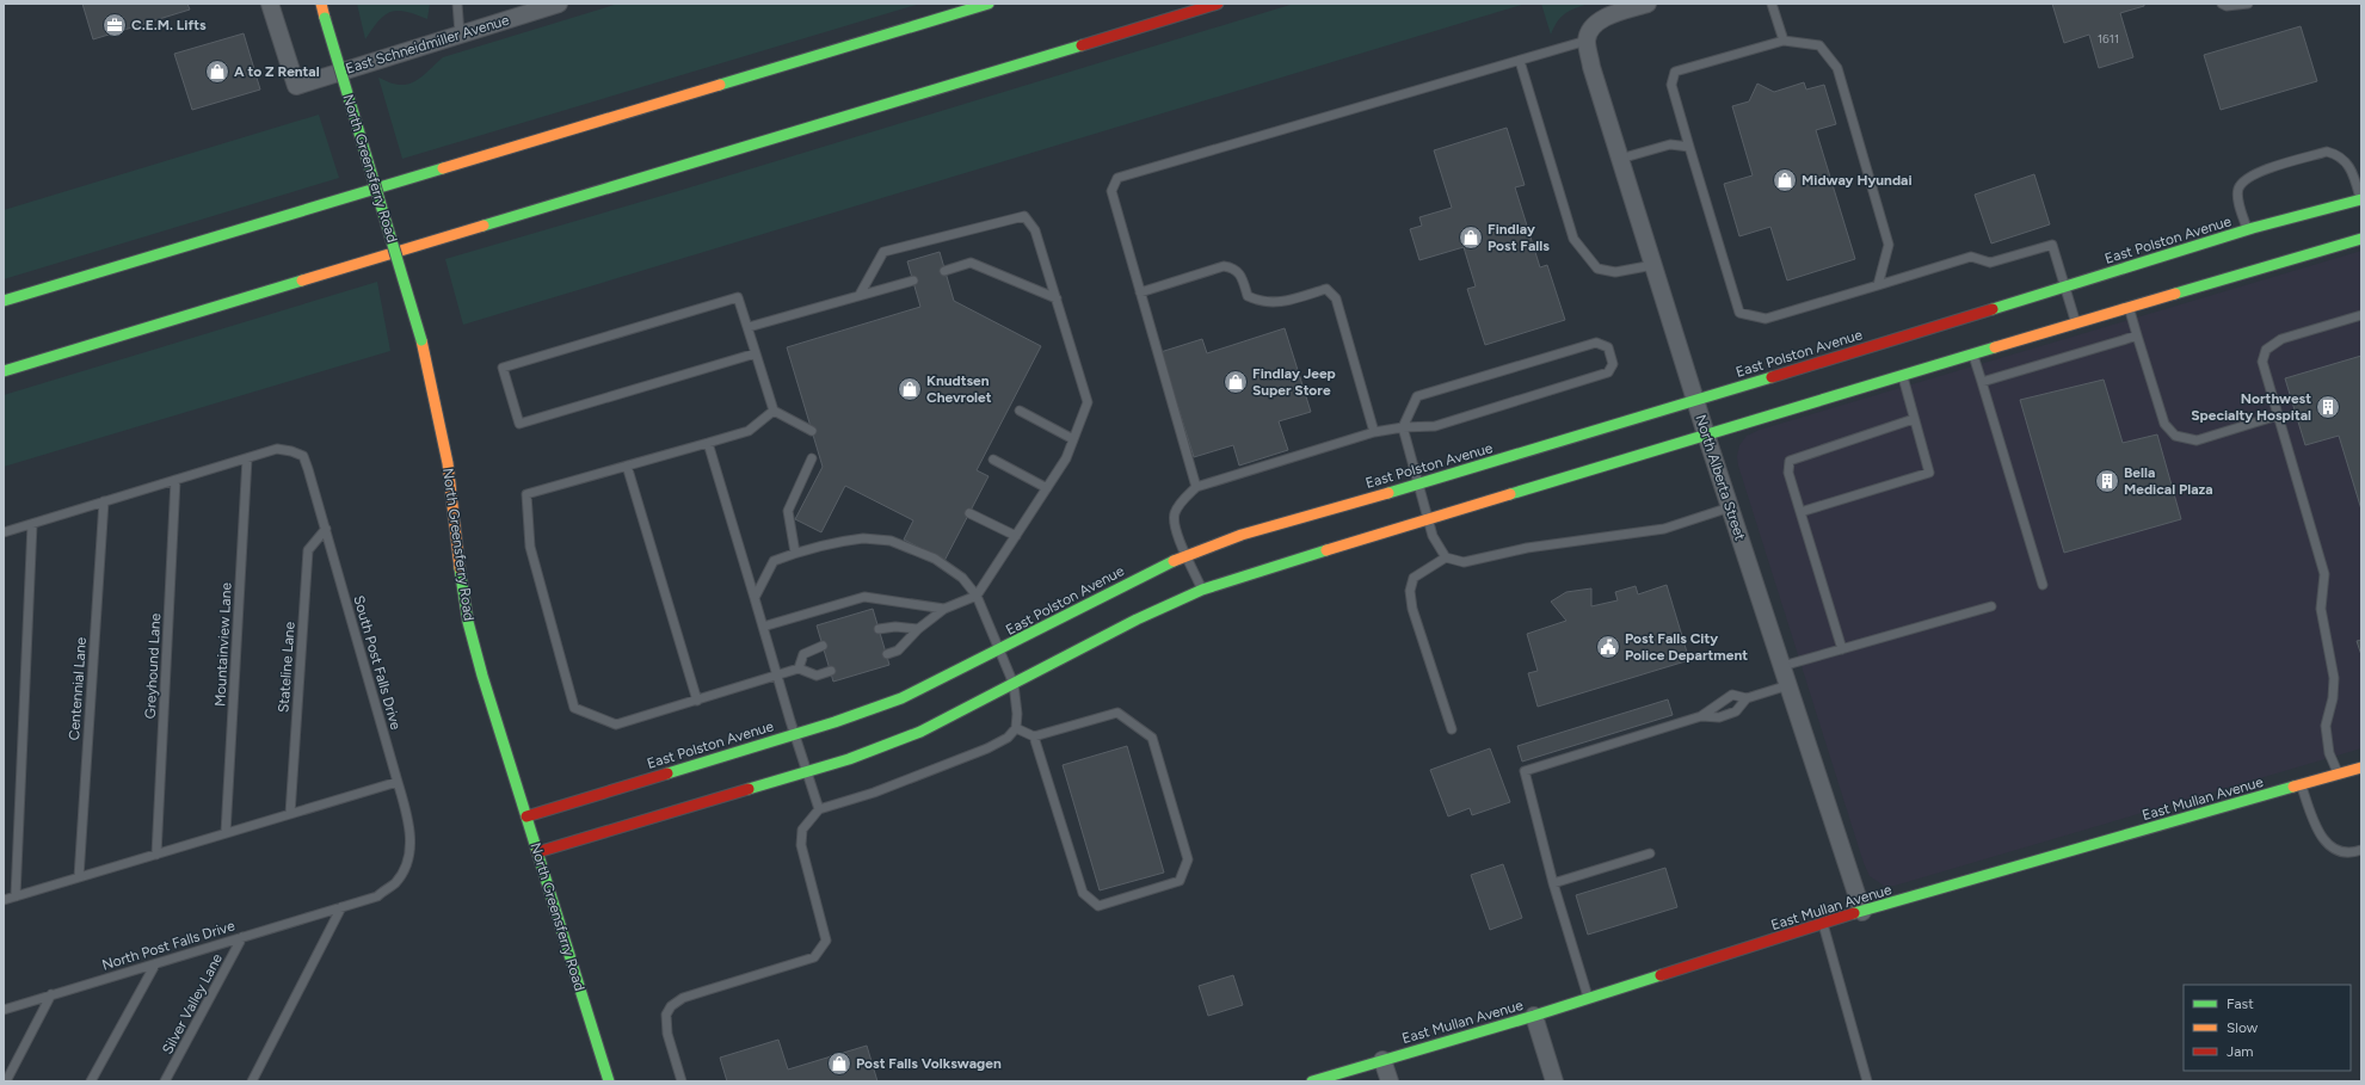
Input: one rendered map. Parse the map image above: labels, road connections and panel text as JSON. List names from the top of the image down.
{
  "streets": {
    "main road": ["North Greensferry Road", "East Polston Avenue", "East Mullan Avenue"],
    "street": ["East Schneidmiller Avenue", "North Alberta Street"],
    "lane": [
      "Mountainview Lane",
      "South Post Falls Drive",
      "Greyhound Lane",
      "Stateline Lane",
      "Centennial Lane",
      "North Post Falls Drive",
      "Silver Valley Lane"
    ]
  },
  "crossings": [
    ["North Greensferry Road", "East Polston Avenue"],
    ["East Polston Avenue", "North Alberta Street"],
    ["North Alberta Street", "East Mullan Avenue"],
    ["Mountainview Lane", "South Post Falls Drive"],
    ["South Post Falls Drive", "Greyhound Lane"],
    ["South Post Falls Drive", "Stateline Lane"],
    ["South Post Falls Drive", "Centennial Lane"],
    ["South Post Falls Drive", "North Post Falls Drive"],
    ["North Post Falls Drive", "Silver Valley Lane"]
  ],
  "places": {
    "office": ["C.E.M. Lifts"],
    "shop": [
      "A to Z Rental",
      "Midway Hyundai",
      "Findlay Post Falls",
      "Findlay Jeep Super Store",
      "Knudtsen Chevrolet",
      "Post Falls Volkswagen"
    ],
    "building": ["Northwest Specialty Hospital", "Bella Medical Plaza"],
    "public building": ["Post Falls City Police Department"]
  },
  "house_numbers": ["1611"],
  "legend": ["Fast", "Slow", "Jam"]
}
